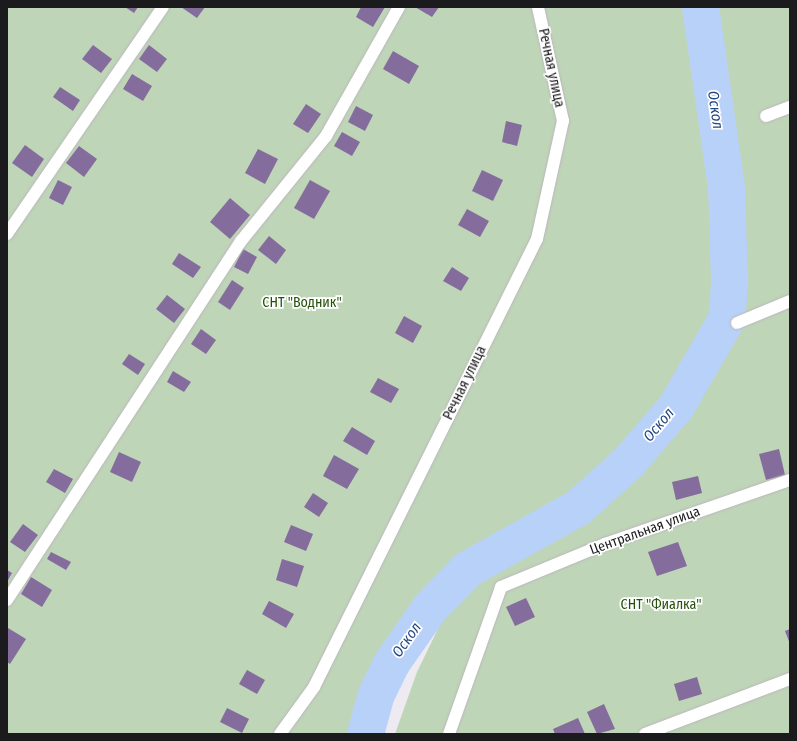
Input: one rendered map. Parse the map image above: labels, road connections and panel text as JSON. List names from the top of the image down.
{
  "streets": {
    "lane": ["Речная улица", "Центральная улица"]
  },
  "water": ["Оскол"],
  "parks": ["СНТ \"Водник\"", "СНТ \"Фиалка\""]
}
